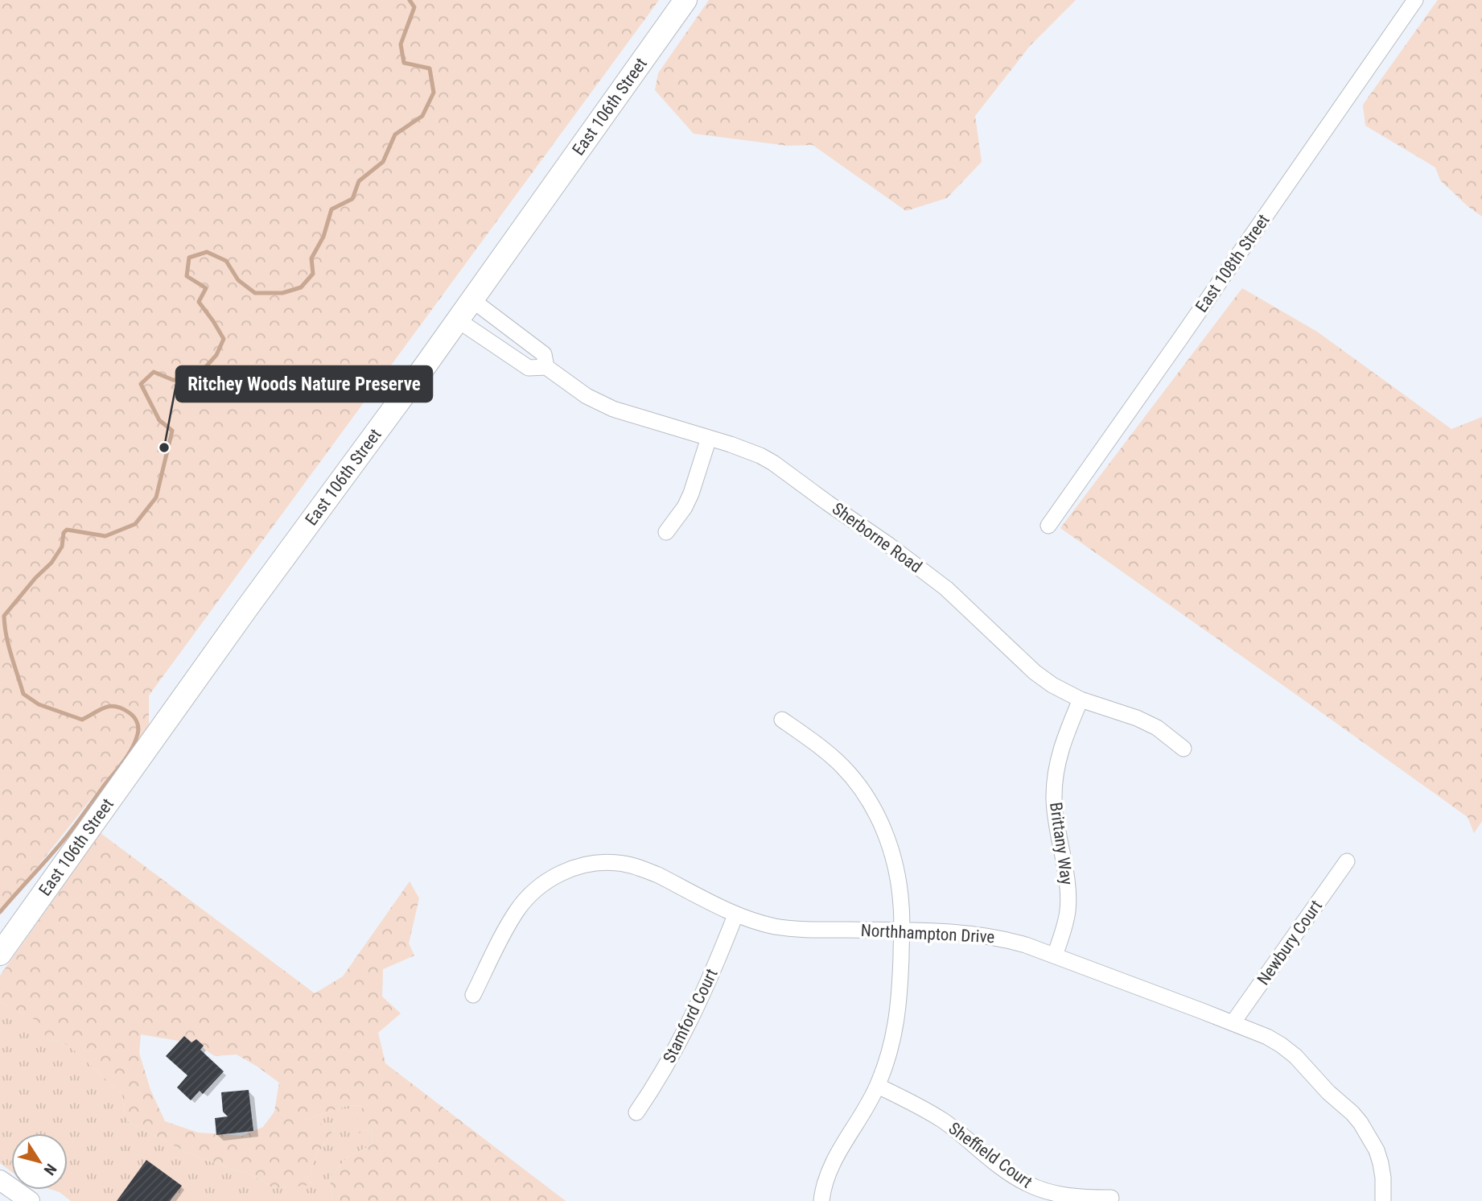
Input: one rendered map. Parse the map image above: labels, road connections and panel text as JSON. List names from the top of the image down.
{
  "streets": {
    "main road": ["East 106th Street"],
    "street": [
      "East 108th Street",
      "Sherborne Road",
      "Brittany Way",
      "Northhampton Drive",
      "Newbury Court",
      "Stamford Court",
      "Sheffield Court"
    ]
  },
  "crossings": [
    ["East 106th Street", "Sherborne Road"],
    ["Sherborne Road", "Brittany Way"],
    ["Brittany Way", "Northhampton Drive"],
    ["Northhampton Drive", "Newbury Court"],
    ["Northhampton Drive", "Stamford Court"]
  ],
  "places": ["Ritchey Woods Nature Preserve"],
  "north": "bottom right"
}
